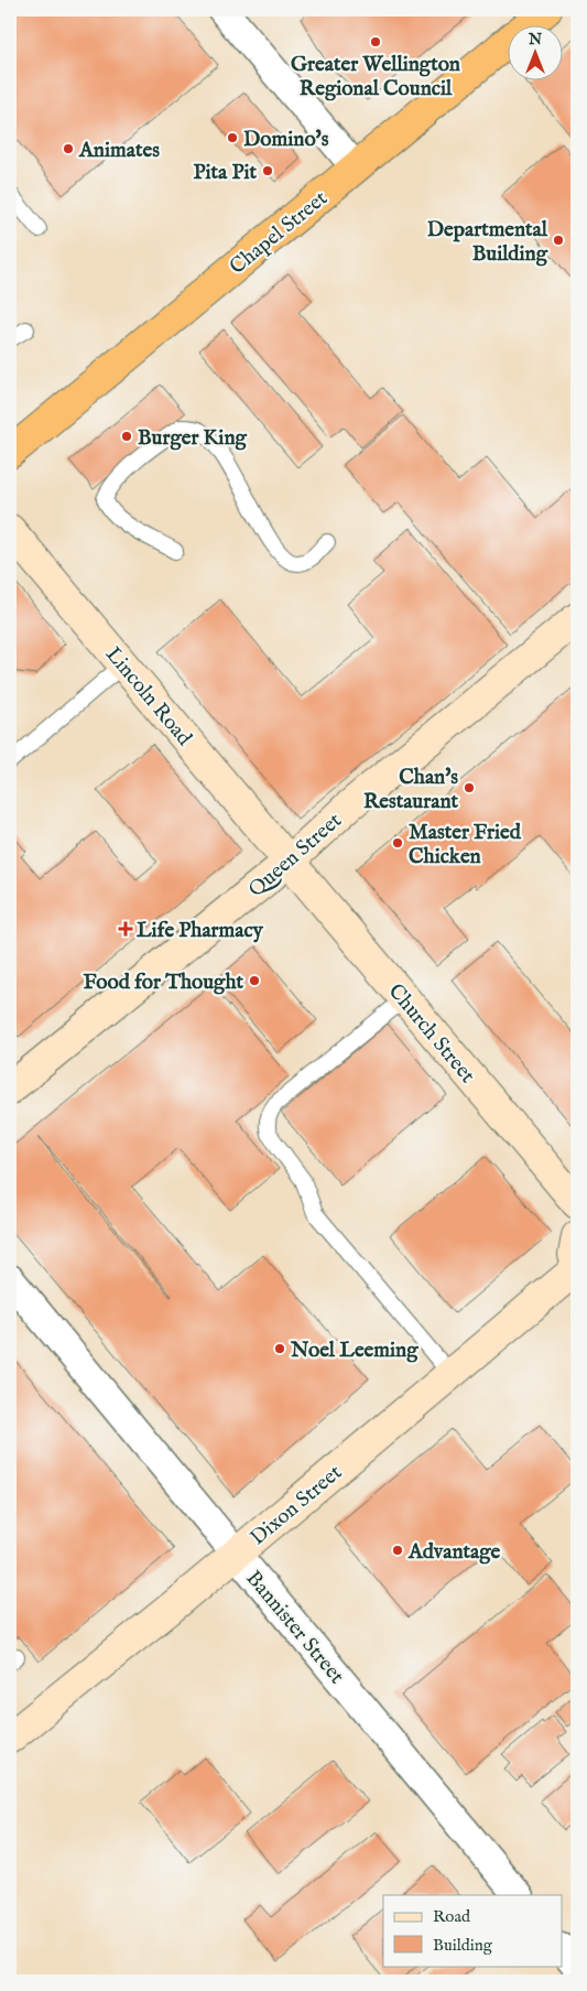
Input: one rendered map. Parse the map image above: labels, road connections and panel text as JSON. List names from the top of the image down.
{
  "streets": {
    "highway": ["Chapel Street"],
    "street": [
      "Lincoln Road",
      "Queen Street",
      "Church Street",
      "Dixon Street",
      "Bannister Street"
    ]
  },
  "crossings": [
    ["Lincoln Road", "Queen Street"],
    ["Lincoln Road", "Church Street"],
    ["Queen Street", "Church Street"],
    ["Dixon Street", "Bannister Street"]
  ],
  "places": {
    "other": [
      "Greater Wellington Regional Council",
      "Domino's",
      "Animates",
      "Pita Pit",
      "Departmental Building",
      "Burger King",
      "Chan's Restaurant",
      "Master Fried Chicken",
      "Food for Thought",
      "Noel Leeming",
      "Advantage"
    ],
    "health": ["Life Pharmacy"]
  },
  "legend": ["Road", "Building"],
  "north": "top"
}
